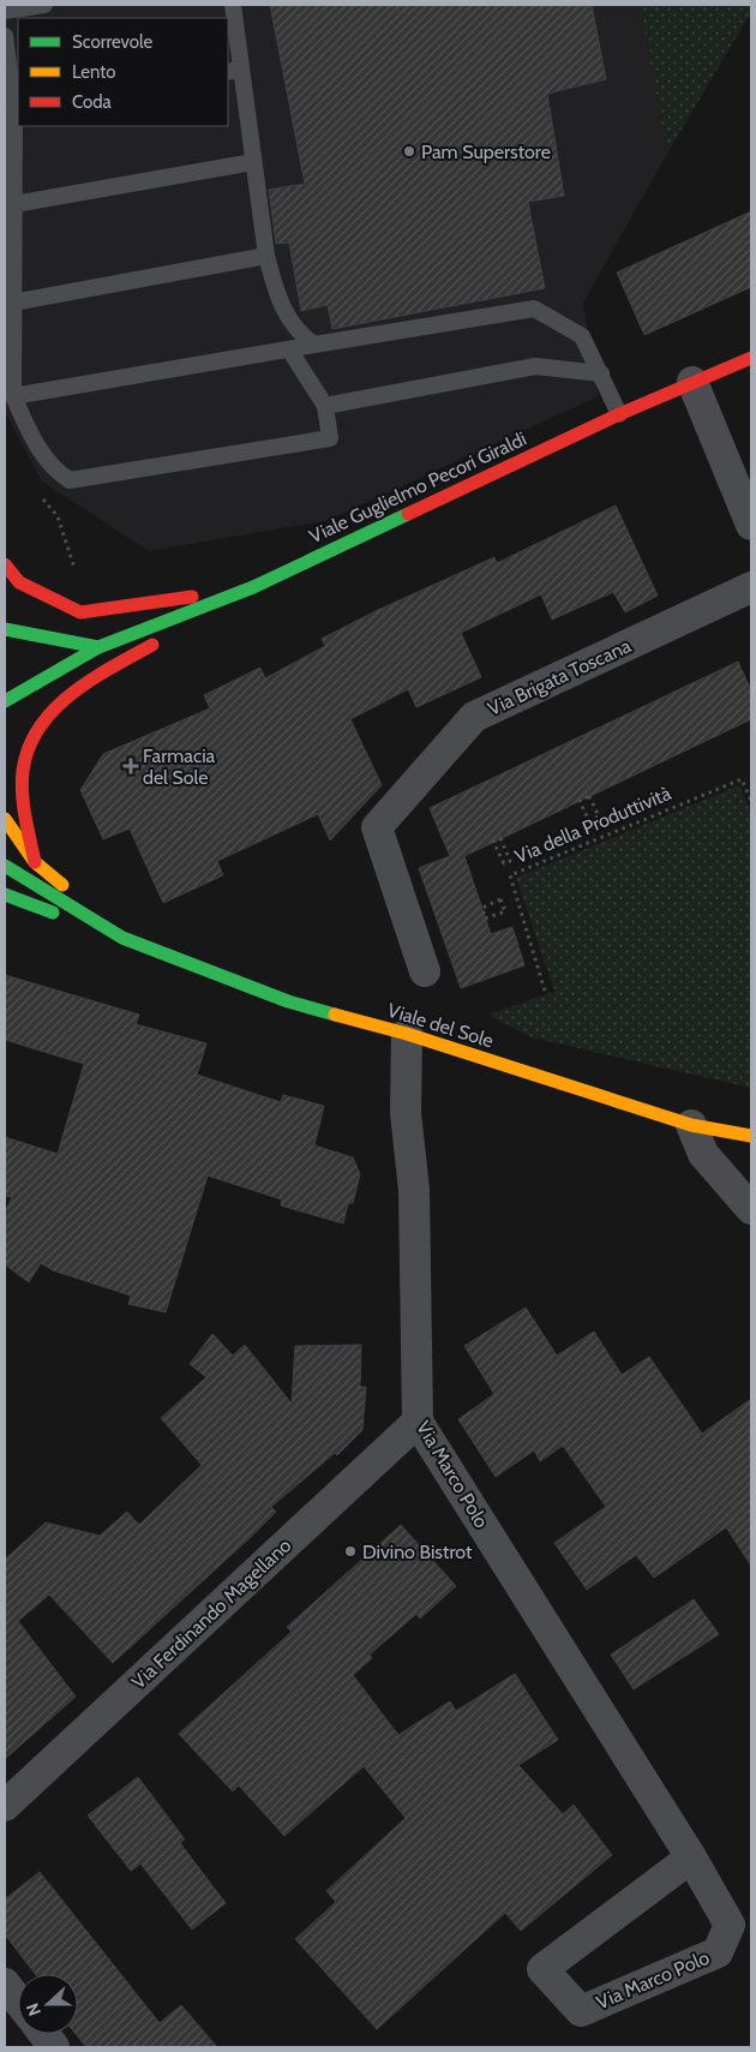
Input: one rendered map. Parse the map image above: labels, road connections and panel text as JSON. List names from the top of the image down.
{
  "streets": {
    "street": [
      "Viale Guglielmo Pecori Giraldi",
      "Via Brigata Toscana",
      "Viale del Sole",
      "Via Marco Polo",
      "Via Ferdinando Magellano"
    ],
    "path": ["Via della Produttività"]
  },
  "crossings": [
    ["Viale del Sole", "Via Marco Polo"],
    ["Via Marco Polo", "Via Ferdinando Magellano"]
  ],
  "places": {
    "other": ["Pam Superstore", "Divino Bistrot"],
    "health": ["Farmacia del Sole"]
  },
  "legend": ["Scorrevole", "Lento", "Coda"],
  "north": "left"
}
